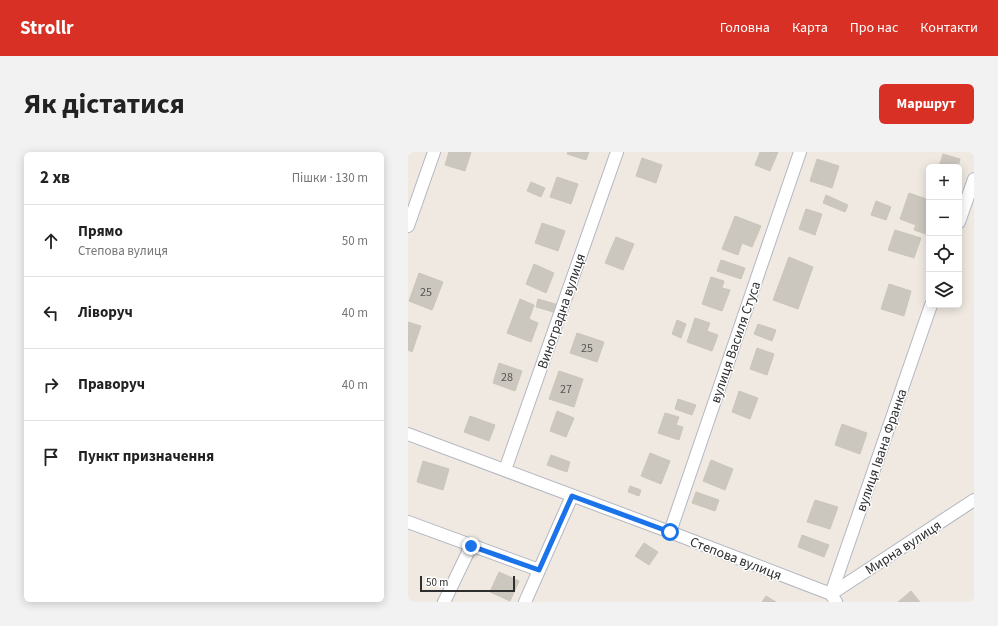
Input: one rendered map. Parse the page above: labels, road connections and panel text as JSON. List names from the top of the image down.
{
  "streets": {
    "street": [
      "Виноградна вулиця",
      "вулиця Василя Стуса",
      "вулиця Івана Франка",
      "Мирна вулиця",
      "Степова вулиця"
    ]
  },
  "crossings": [
    ["Виноградна вулиця", "Степова вулиця"],
    ["вулиця Василя Стуса", "Степова вулиця"],
    ["вулиця Івана Франка", "Мирна вулиця"],
    ["вулиця Івана Франка", "Степова вулиця"],
    ["Мирна вулиця", "Степова вулиця"]
  ],
  "house_numbers": [
    "25",
    "25",
    "28",
    "27"
  ],
  "scale_bar": "50 m",
  "page": {
    "header": "Strollr",
    "nav": [
      "Головна",
      "Карта",
      "Про нас",
      "Контакти"
    ],
    "title": "Як дістатися",
    "buttons": "Маршрут",
    "heading": ["2 хв", "Пішки · 130 m"],
    "map_buttons": ["+", "−"],
    "list": [
      ["Прямо", "Степова вулиця", "50 m"],
      ["Ліворуч", "40 m"],
      ["Праворуч", "40 m"],
      "Пункт призначення"
    ],
    "scale": "50 m"
  }
}
